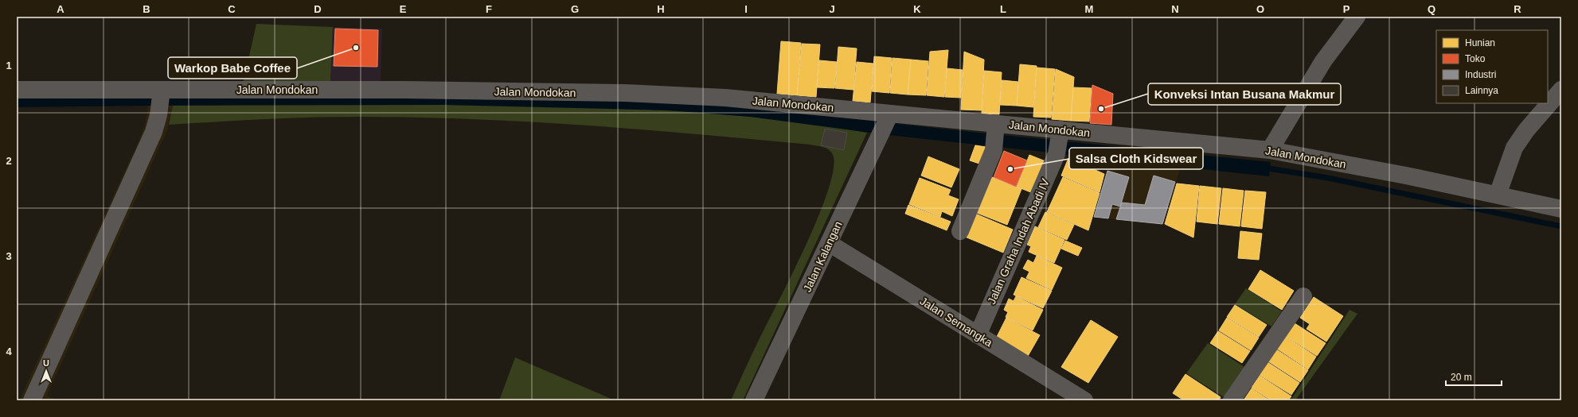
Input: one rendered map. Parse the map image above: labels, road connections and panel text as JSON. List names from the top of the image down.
{
  "streets": {
    "street": [
      "Jalan Mondokan",
      "Jalan Graha Indah Abadi IV",
      "Jalan Kalangan",
      "Jalan Semangka"
    ]
  },
  "crossings": [
    ["Jalan Mondokan", "Jalan Graha Indah Abadi IV"],
    ["Jalan Mondokan", "Jalan Kalangan"],
    ["Jalan Graha Indah Abadi IV", "Jalan Semangka"],
    ["Jalan Kalangan", "Jalan Semangka"]
  ],
  "places": ["Warkop Babe Coffee", "Konveksi Intan Busana Makmur", "Salsa Cloth Kidswear"],
  "legend": [
    "Hunian",
    "Toko",
    "Industri",
    "Lainnya"
  ],
  "scale_bar": "20 m",
  "north": "top",
  "grid": {
    "columns": [
      "A",
      "B",
      "C",
      "D",
      "E",
      "F",
      "G",
      "H",
      "I",
      "J",
      "K",
      "L",
      "M",
      "N",
      "O",
      "P",
      "Q",
      "R"
    ],
    "rows": [
      "1",
      "2",
      "3",
      "4"
    ]
  }
}
